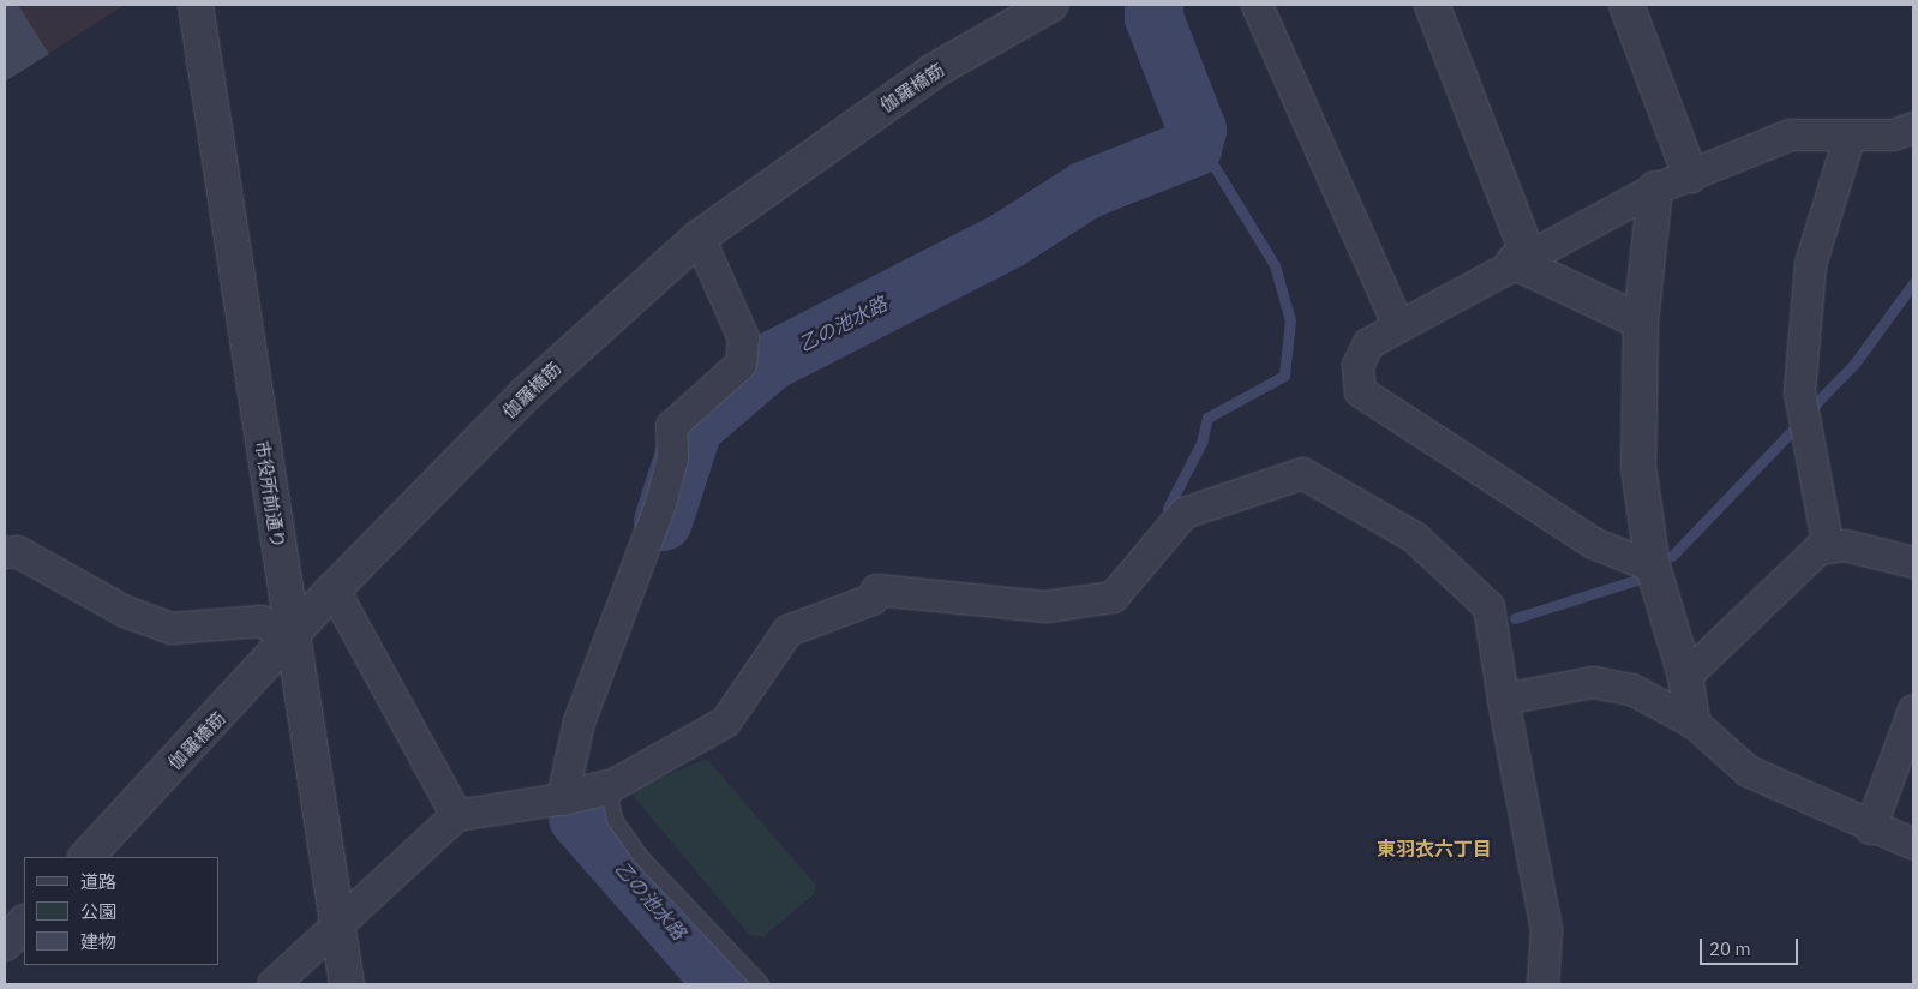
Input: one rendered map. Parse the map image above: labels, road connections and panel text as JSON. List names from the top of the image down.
{
  "streets": {
    "street": ["伽羅橋筋", "市役所前通り"]
  },
  "crossings": [
    ["伽羅橋筋", "市役所前通り"]
  ],
  "districts": ["東羽衣六丁目"],
  "water": ["乙の池水路"],
  "legend": ["道路", "公園", "建物"],
  "scale_bar": "20 m"
}
